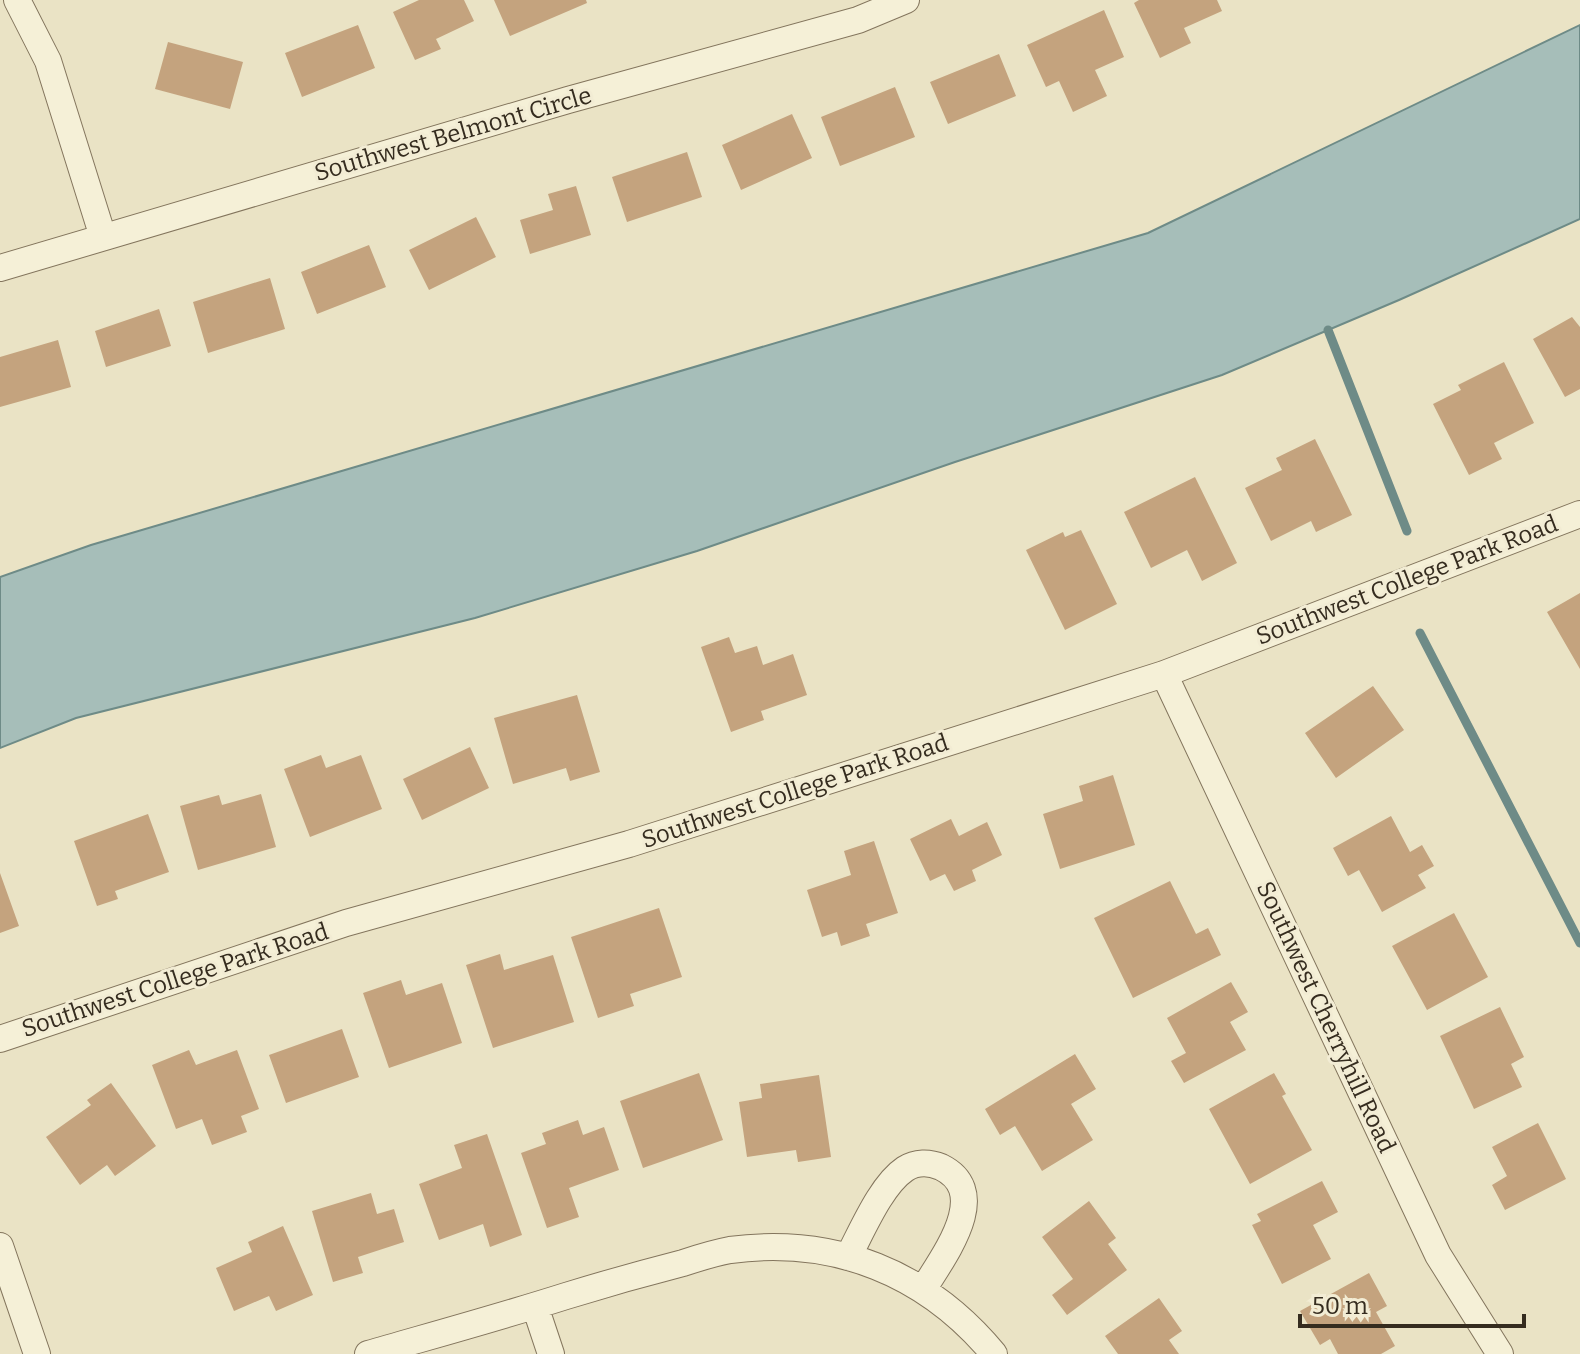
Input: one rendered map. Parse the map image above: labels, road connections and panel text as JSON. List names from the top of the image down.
{
  "streets": {
    "street": ["Southwest Belmont Circle", "Southwest College Park Road", "Southwest Cherryhill Road"]
  },
  "crossings": [
    ["Southwest College Park Road", "Southwest Cherryhill Road"]
  ],
  "scale_bar": "50 m"
}
